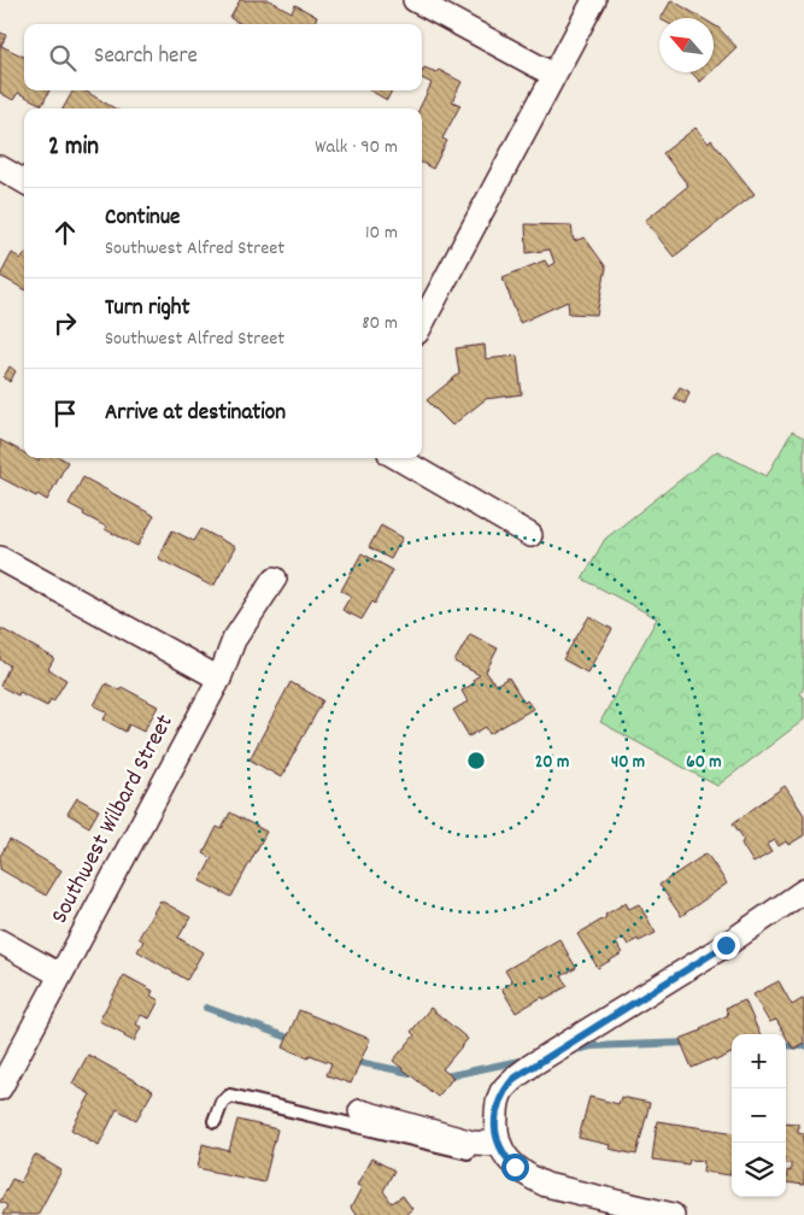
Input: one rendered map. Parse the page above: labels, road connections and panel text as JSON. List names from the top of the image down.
{
  "streets": {
    "street": ["Southwest Wilbard Street"]
  },
  "north": "top left",
  "page": {
    "search": "Search here",
    "heading": ["2 min", "Walk · 90 m"],
    "list": [
      ["Continue", "Southwest Alfred Street", "10 m"],
      ["Turn right", "Southwest Alfred Street", "80 m"],
      "Arrive at destination"
    ],
    "map_buttons": ["+", "−"]
  },
  "rings": ["20 m", "40 m", "60 m"]
}
